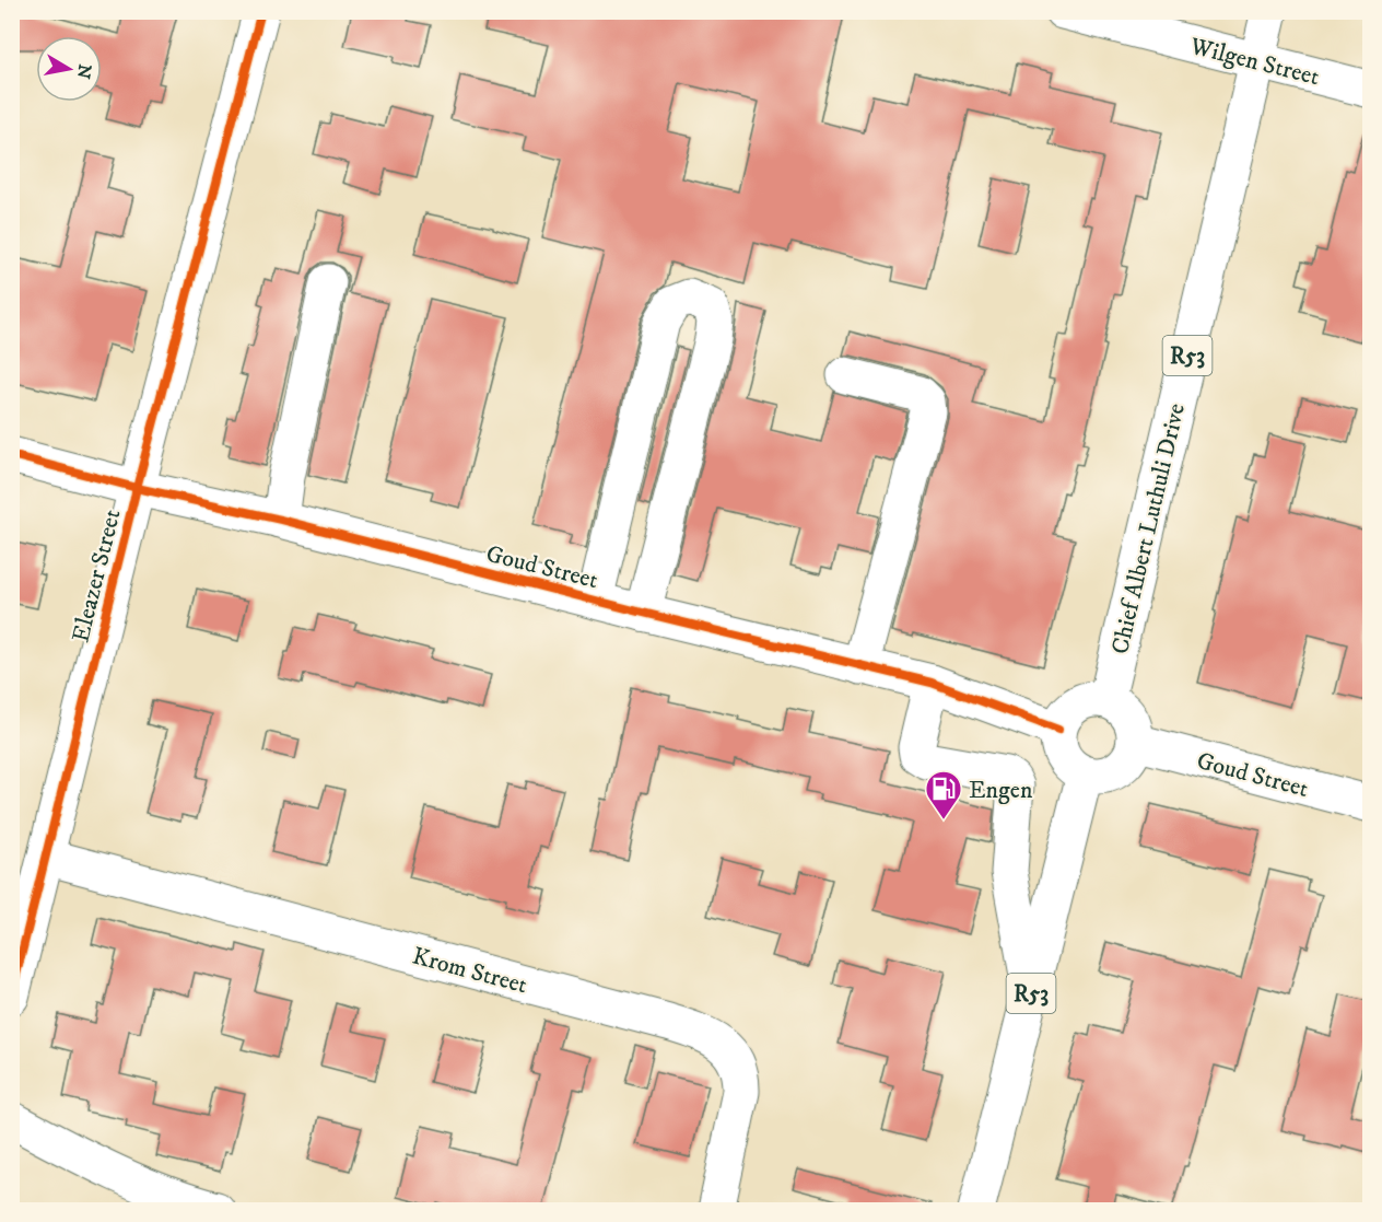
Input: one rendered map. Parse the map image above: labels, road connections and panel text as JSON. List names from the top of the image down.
{
  "streets": {
    "street": [
      "Wilgen Street",
      "R53",
      "Chief Albert Luthuli Drive",
      "Goud Street",
      "Eleazer Street",
      "Krom Street"
    ]
  },
  "crossings": [
    ["Wilgen Street", "Chief Albert Luthuli Drive"],
    ["R53", "Chief Albert Luthuli Drive"],
    ["R53", "Goud Street"],
    ["Chief Albert Luthuli Drive", "Goud Street"],
    ["Goud Street", "Eleazer Street"],
    ["Eleazer Street", "Krom Street"]
  ],
  "places": {
    "fuel station": ["Engen"]
  },
  "north": "right"
}
